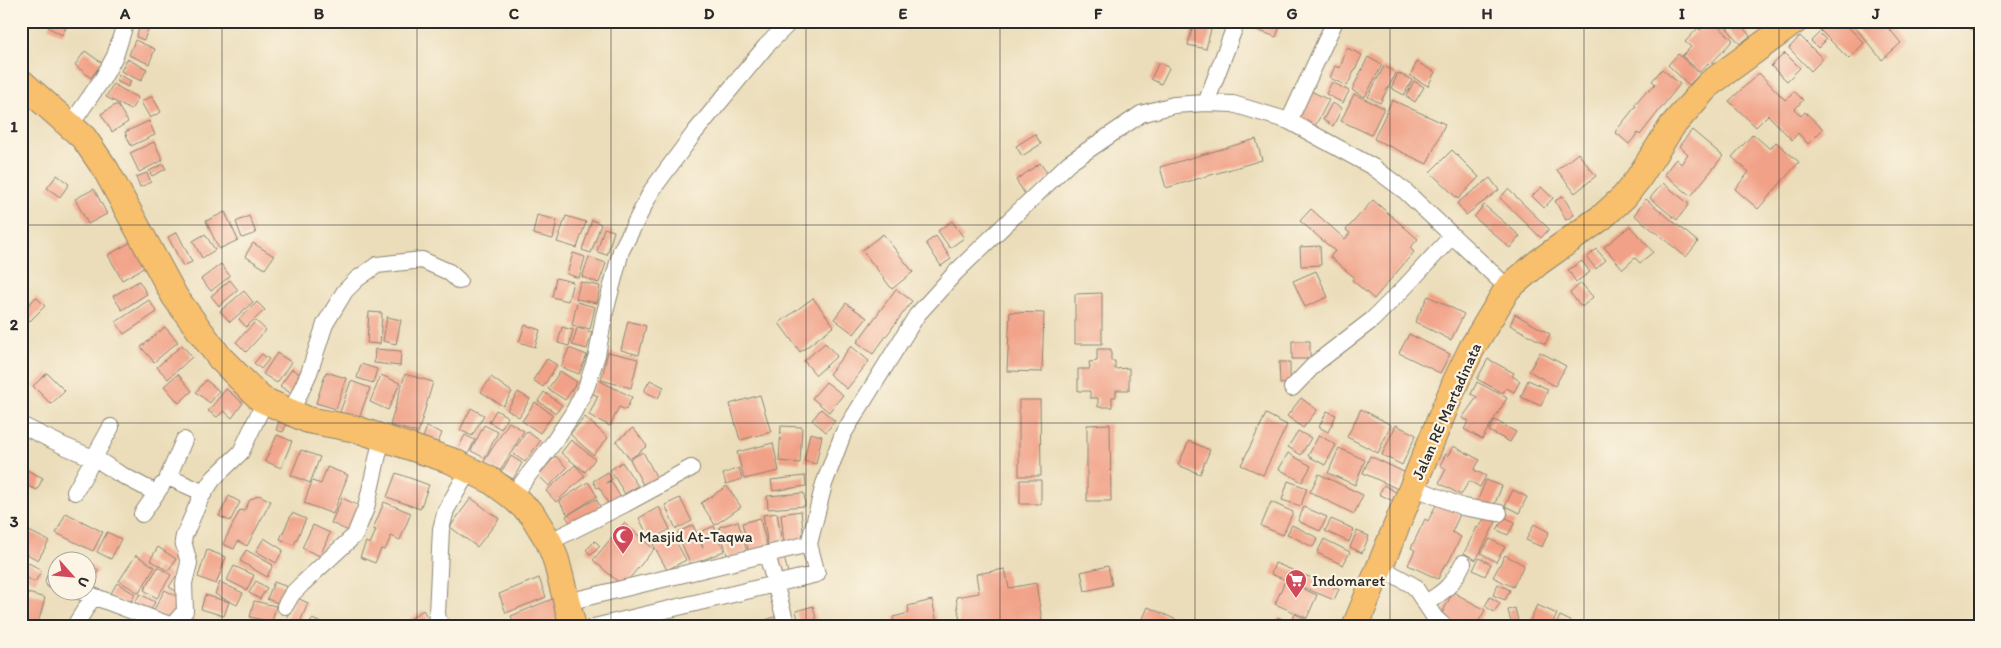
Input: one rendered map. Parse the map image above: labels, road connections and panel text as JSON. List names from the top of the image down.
{
  "streets": {
    "highway": ["Jalan RE Martadinata"]
  },
  "places": {
    "mosque": ["Masjid At-Taqwa"],
    "supermarket": ["Indomaret"]
  },
  "north": "bottom right",
  "grid": {
    "columns": [
      "A",
      "B",
      "C",
      "D",
      "E",
      "F",
      "G",
      "H",
      "I",
      "J"
    ],
    "rows": ["1", "2", "3"]
  }
}
